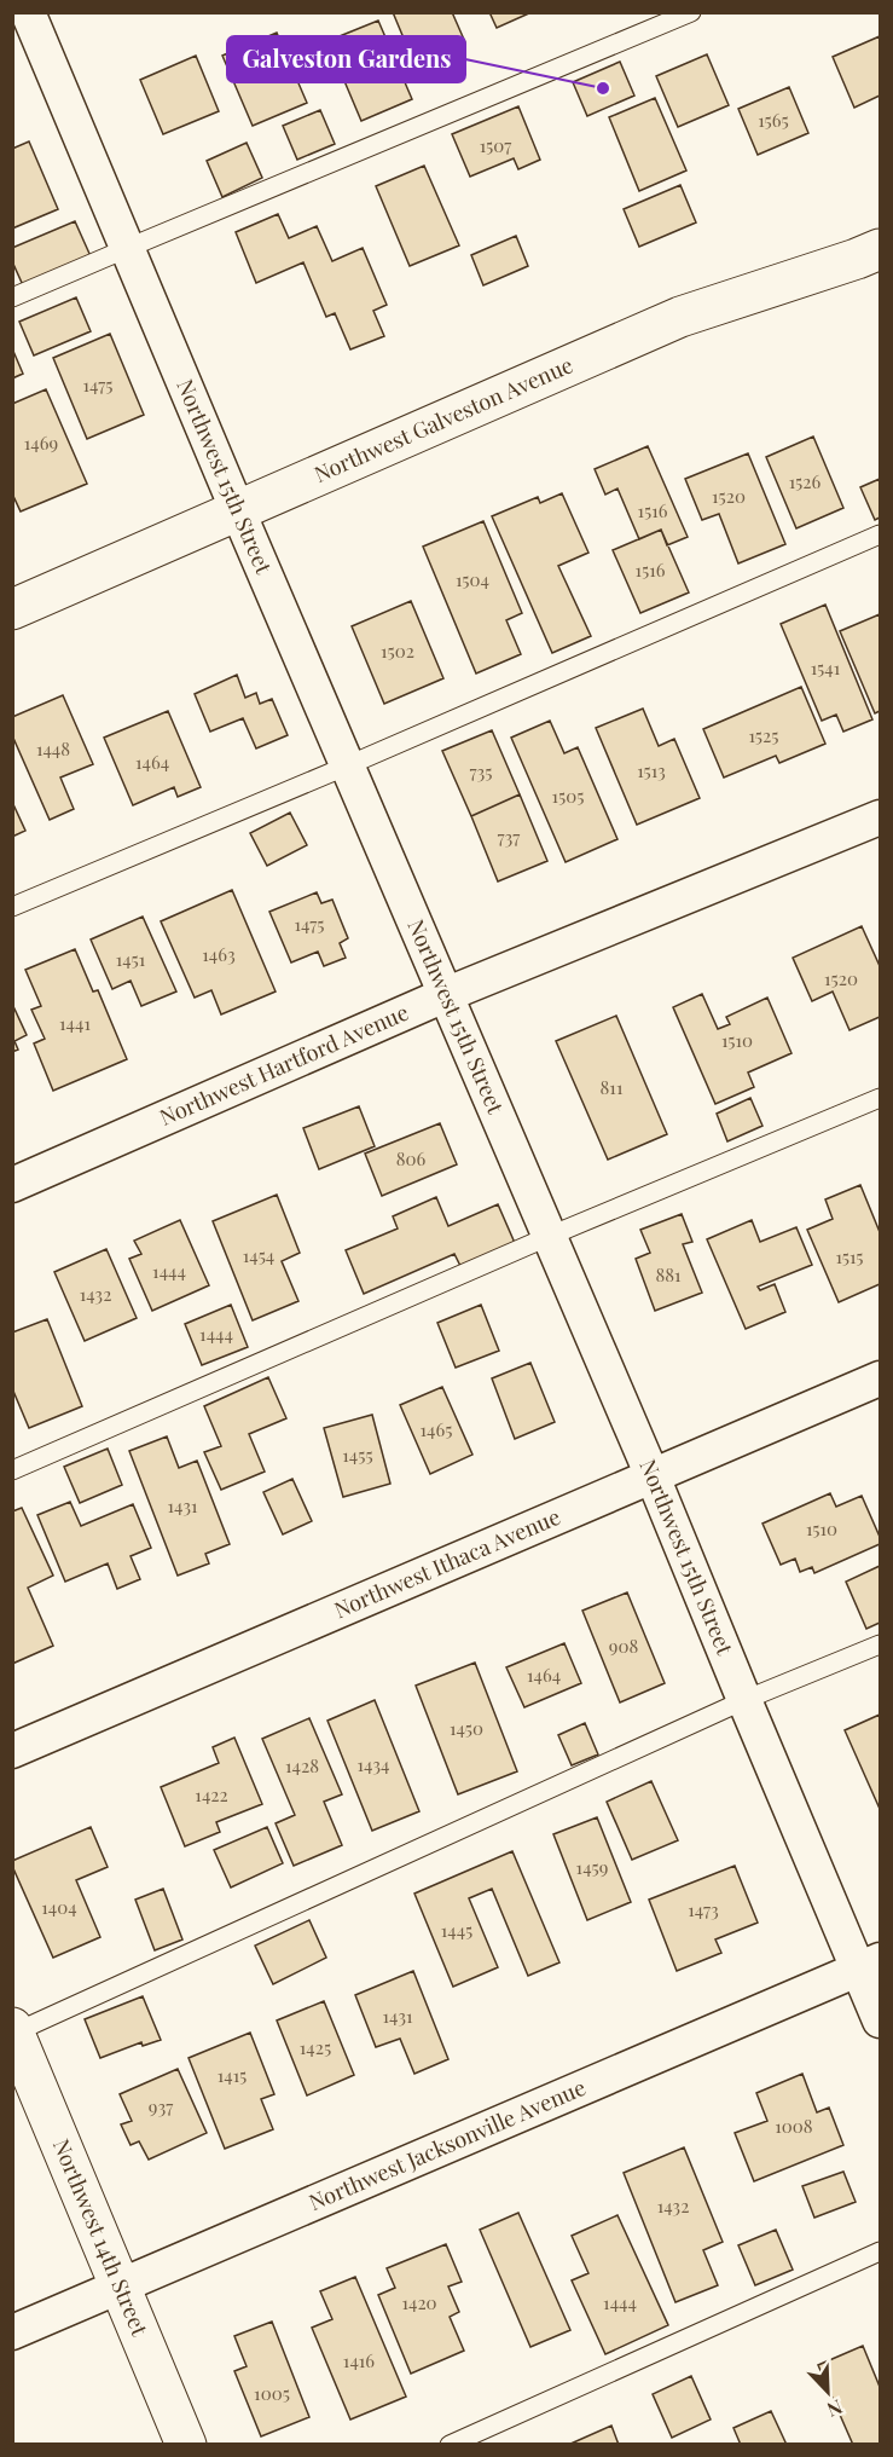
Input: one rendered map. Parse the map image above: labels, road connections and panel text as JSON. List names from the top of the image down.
{
  "streets": {
    "street": [
      "Northwest Galveston Avenue",
      "Northwest 15th Street",
      "Northwest Hartford Avenue",
      "Northwest Ithaca Avenue",
      "Northwest Jacksonville Avenue",
      "Northwest 14th Street"
    ]
  },
  "crossings": [
    ["Northwest Galveston Avenue", "Northwest 15th Street"],
    ["Northwest 15th Street", "Northwest Hartford Avenue"],
    ["Northwest 15th Street", "Northwest Ithaca Avenue"],
    ["Northwest 15th Street", "Northwest Jacksonville Avenue"],
    ["Northwest Jacksonville Avenue", "Northwest 14th Street"]
  ],
  "places": ["Galveston Gardens"],
  "house_numbers": [
    "1565",
    "1507",
    "1475",
    "1469",
    "1526",
    "1520",
    "1516",
    "1516",
    "1504",
    "1502",
    "1541",
    "1525",
    "1448",
    "1464",
    "1513",
    "735",
    "1505",
    "737",
    "1475",
    "1463",
    "1451",
    "1520",
    "1441",
    "1510",
    "811",
    "806",
    "1454",
    "1515",
    "1444",
    "881",
    "1432",
    "1444",
    "1465",
    "1455",
    "1431",
    "1510",
    "908",
    "1464",
    "1450",
    "1434",
    "1428",
    "1422",
    "1459",
    "1404",
    "1473",
    "1445",
    "1431",
    "1425",
    "1415",
    "937",
    "1008",
    "1432",
    "1420",
    "1444",
    "1416",
    "1005"
  ],
  "north": "bottom right"
}
